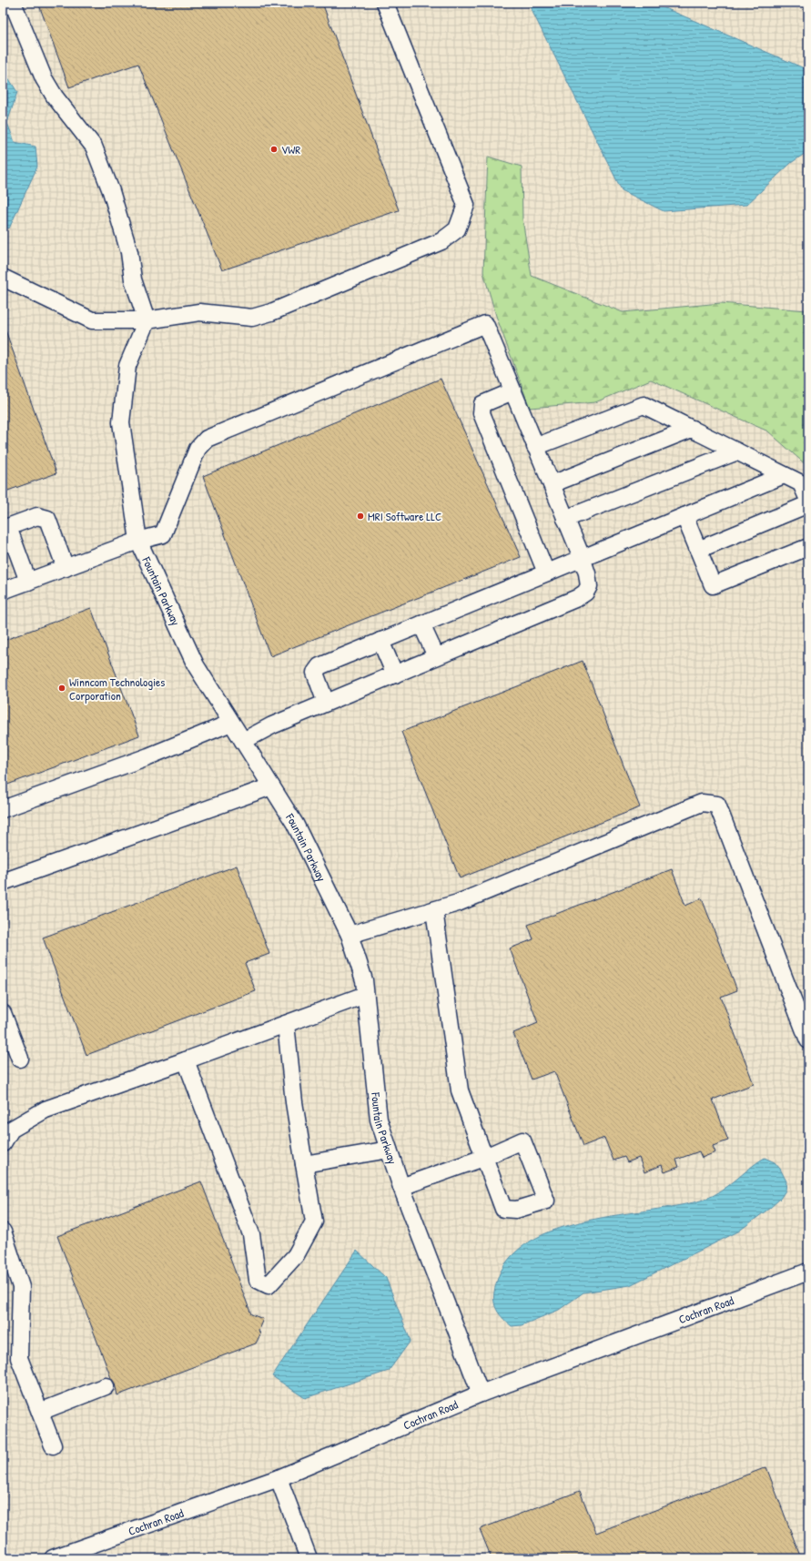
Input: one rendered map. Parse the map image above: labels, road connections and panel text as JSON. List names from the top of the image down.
{
  "streets": {
    "street": ["Fountain Parkway", "Cochran Road"]
  },
  "crossings": [
    ["Fountain Parkway", "Cochran Road"]
  ],
  "places": ["VWR", "MRI Software LLC", "Winncom Technologies Corporation"]
}
